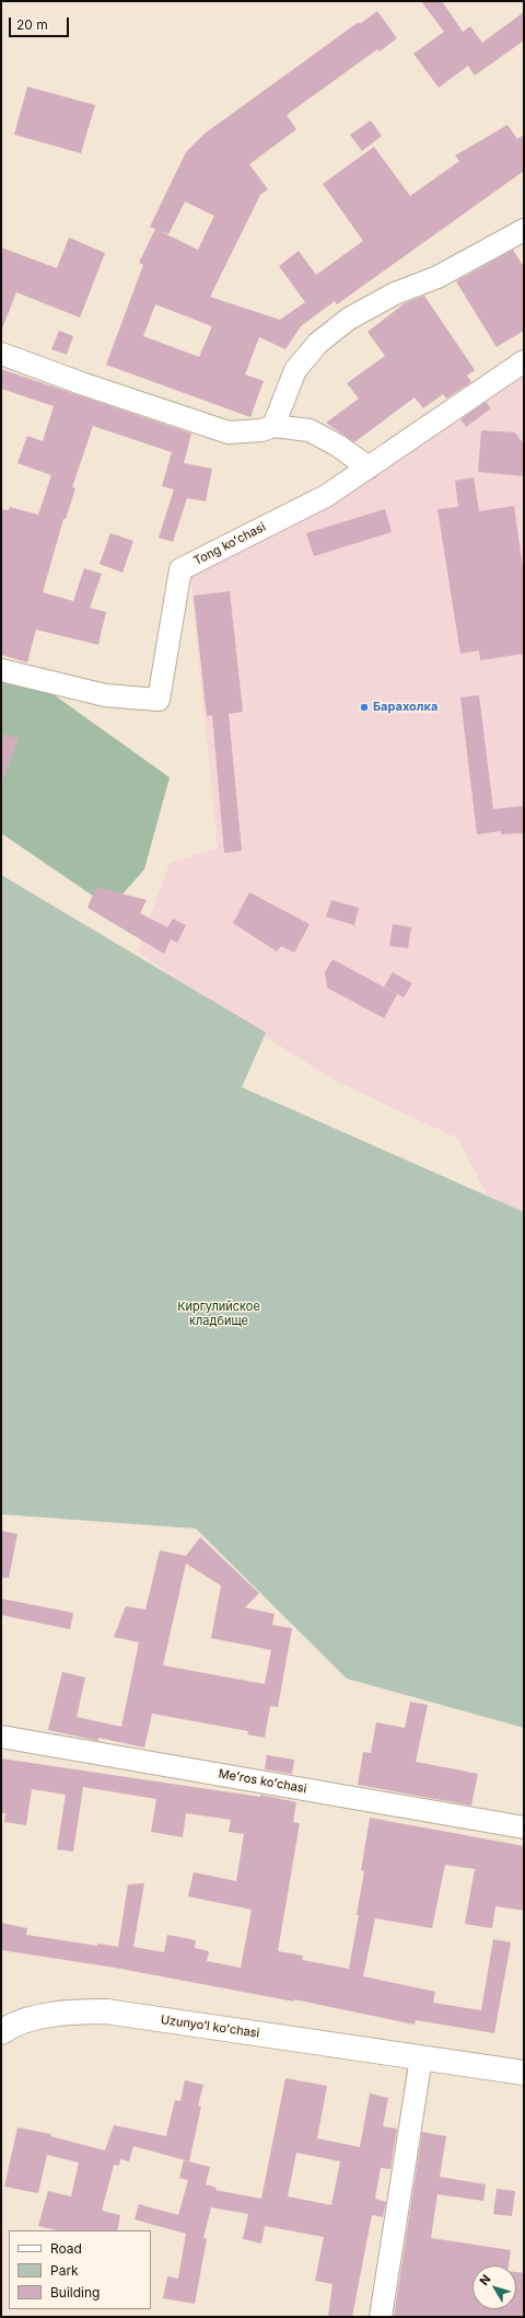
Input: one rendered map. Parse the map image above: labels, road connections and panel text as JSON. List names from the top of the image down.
{
  "streets": {
    "main road": ["Uzunyoʻl koʻchasi"],
    "street": ["Tong koʻchasi", "Meʻros koʻchasi"]
  },
  "parks": ["Киргулийское кладбище"],
  "places": ["Барахолка"],
  "legend": ["Road", "Park", "Building"],
  "scale_bar": "20 m",
  "north": "top left"
}
